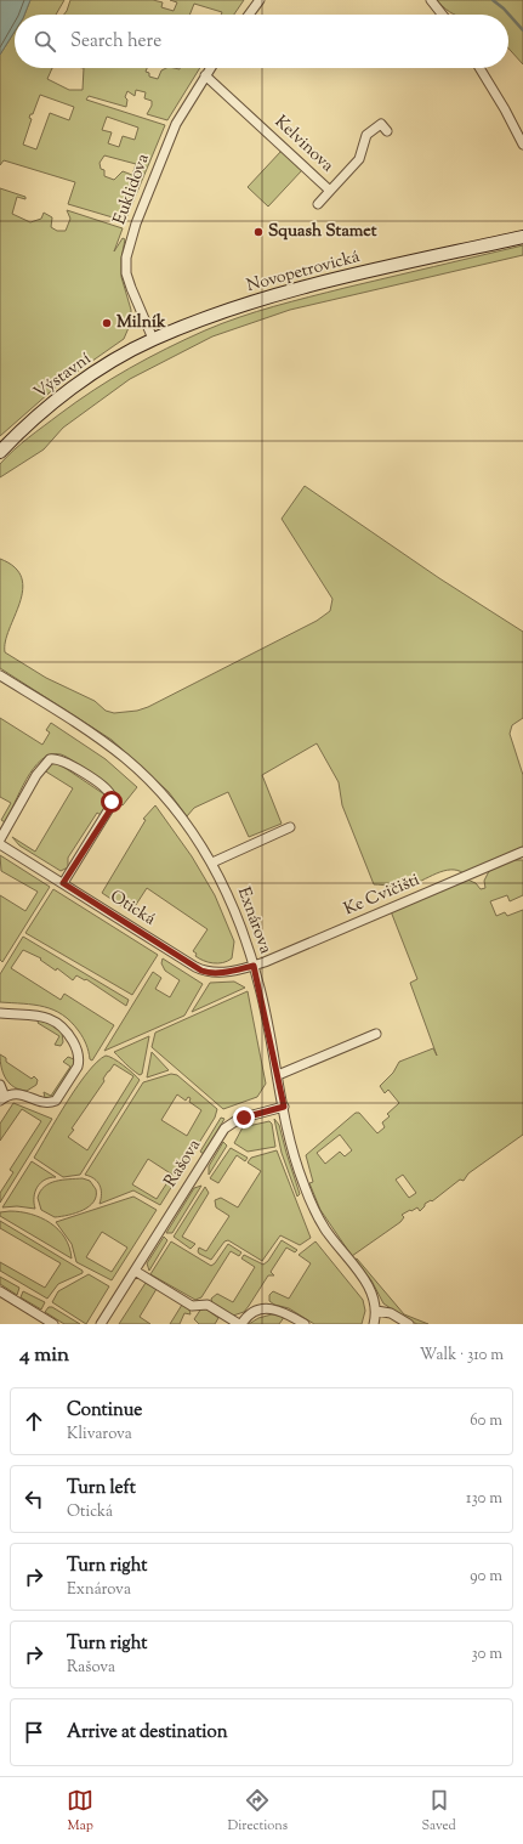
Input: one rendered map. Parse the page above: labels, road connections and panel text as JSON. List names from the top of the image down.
{
  "streets": {
    "main road": ["Novopetrovická", "Výstavní"],
    "street": [
      "Kelvinova",
      "Euklidova",
      "Ke Cvičišti",
      "Otická",
      "Exnárova",
      "Rašova"
    ]
  },
  "crossings": [
    ["Kelvinova", "Euklidova"],
    ["Euklidova", "Novopetrovická"],
    ["Euklidova", "Výstavní"],
    ["Novopetrovická", "Výstavní"],
    ["Ke Cvičišti", "Otická"],
    ["Ke Cvičišti", "Exnárova"],
    ["Otická", "Exnárova"],
    ["Exnárova", "Rašova"]
  ],
  "places": ["Squash Stamet", "Milník"],
  "page": {
    "search": "Search here",
    "heading": ["4 min", "Walk · 310 m"],
    "list": [
      ["Continue", "Klivarova", "60 m"],
      ["Turn left", "Otická", "130 m"],
      ["Turn right", "Exnárova", "90 m"],
      ["Turn right", "Rašova", "30 m"],
      "Arrive at destination"
    ],
    "nav": ["Map", "Directions", "Saved"]
  }
}
